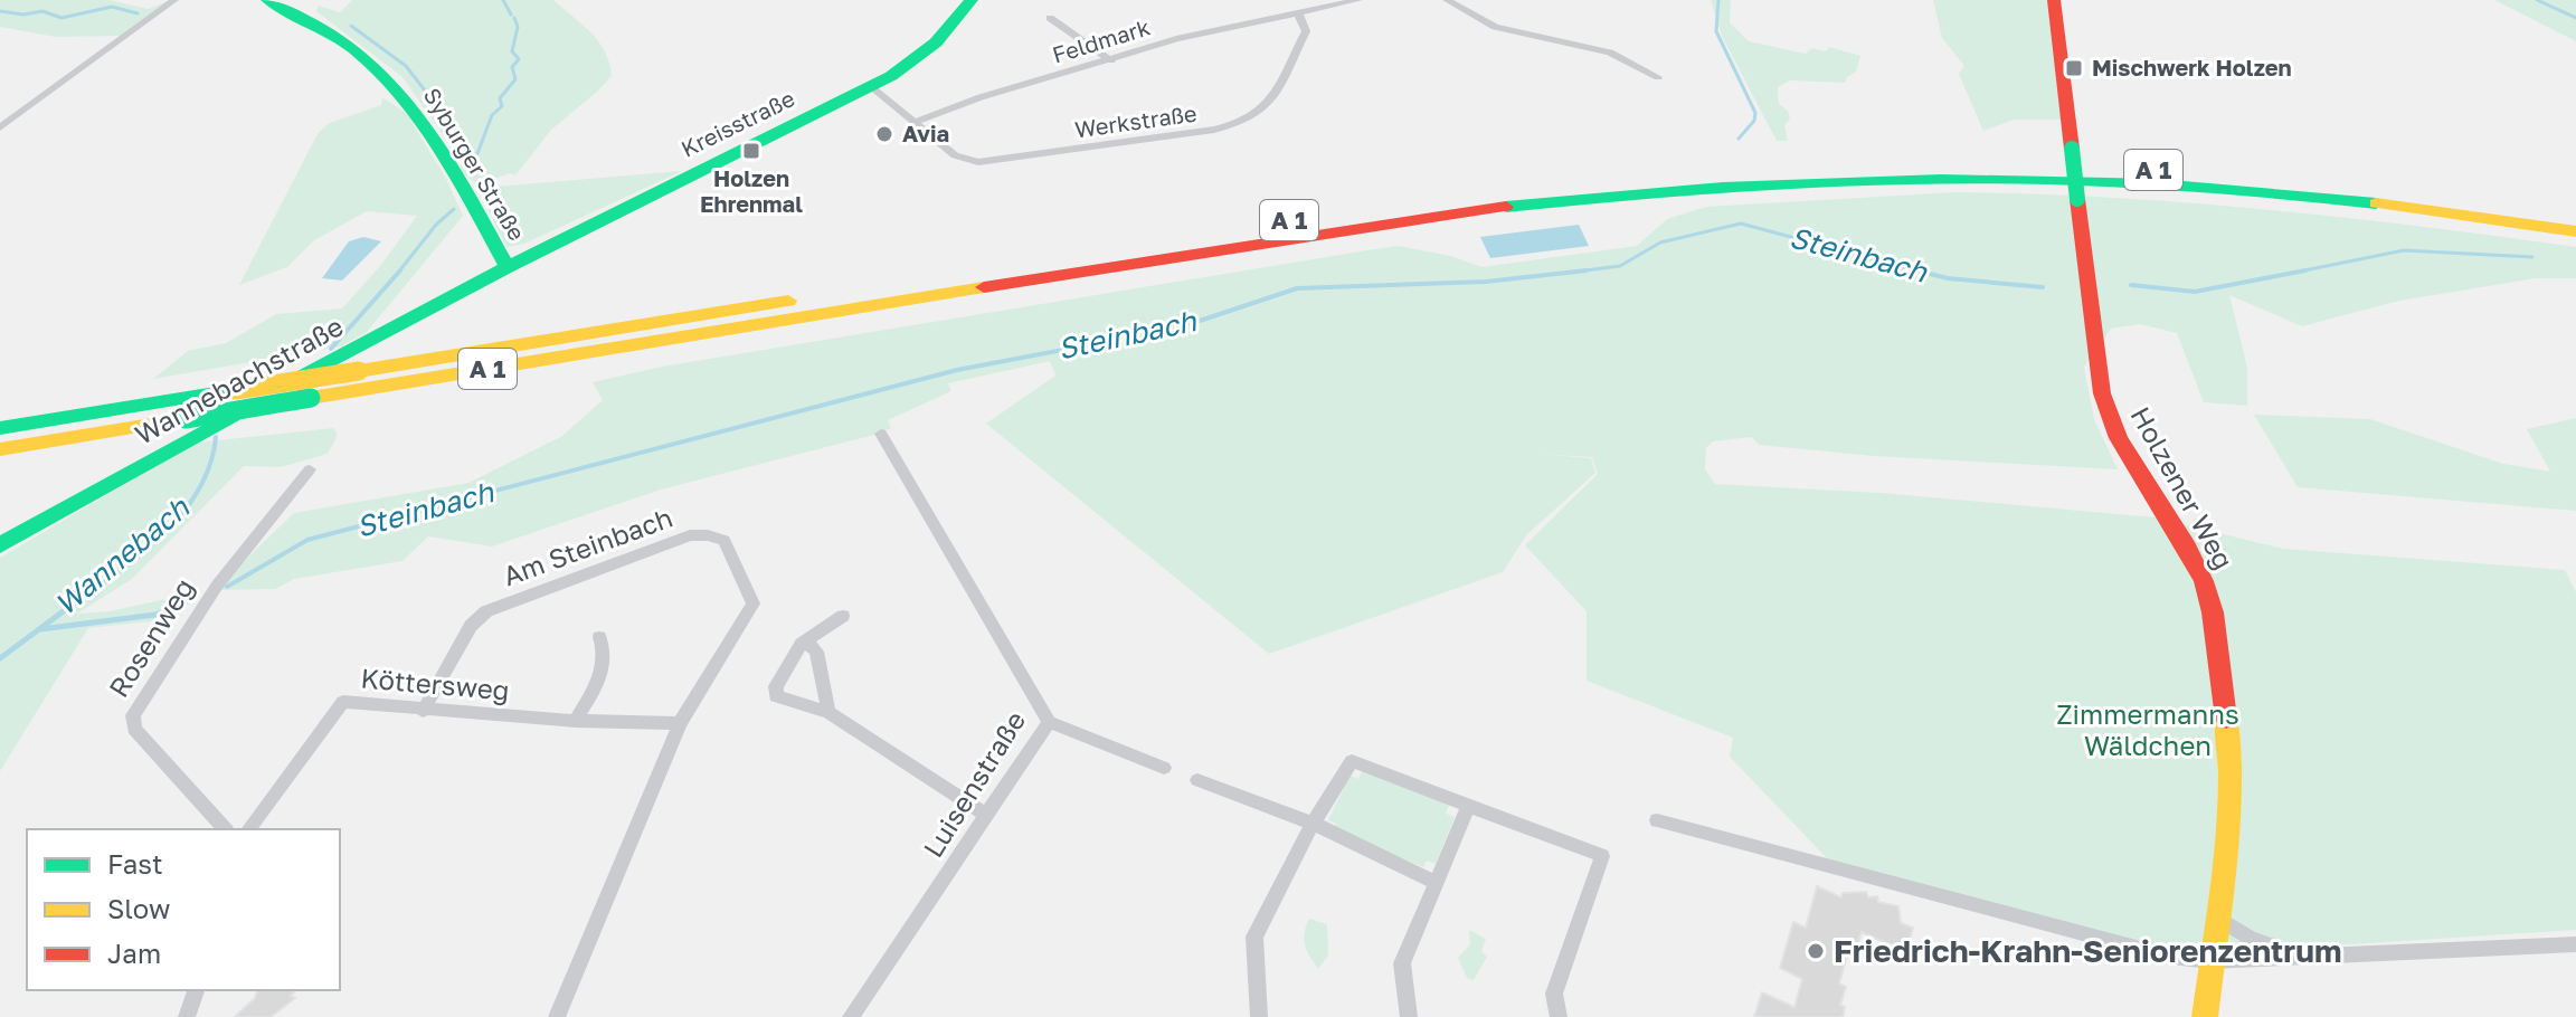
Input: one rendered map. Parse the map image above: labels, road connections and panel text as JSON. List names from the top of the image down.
{
  "streets": {
    "main road": [
      "Kreisstraße",
      "Syburger Straße",
      "A 1",
      "Wannebachstraße",
      "Holzener Weg"
    ],
    "street": [
      "Feldmark",
      "Werkstraße",
      "Am Steinbach",
      "Rosenweg",
      "Köttersweg",
      "Luisenstraße"
    ]
  },
  "crossings": [
    ["Feldmark", "Werkstraße"],
    ["Kreisstraße", "Syburger Straße"],
    ["Kreisstraße", "Wannebachstraße"],
    ["Syburger Straße", "Wannebachstraße"],
    ["Am Steinbach", "Köttersweg"]
  ],
  "water": ["Steinbach", "Wannebach"],
  "parks": ["Zimmermanns Wäldchen"],
  "places": {
    "transit": ["Mischwerk Holzen", "Holzen Ehrenmal"],
    "other": ["Avia", "Friedrich-Krahn-Seniorenzentrum"]
  },
  "legend": ["Fast", "Slow", "Jam"]
}
